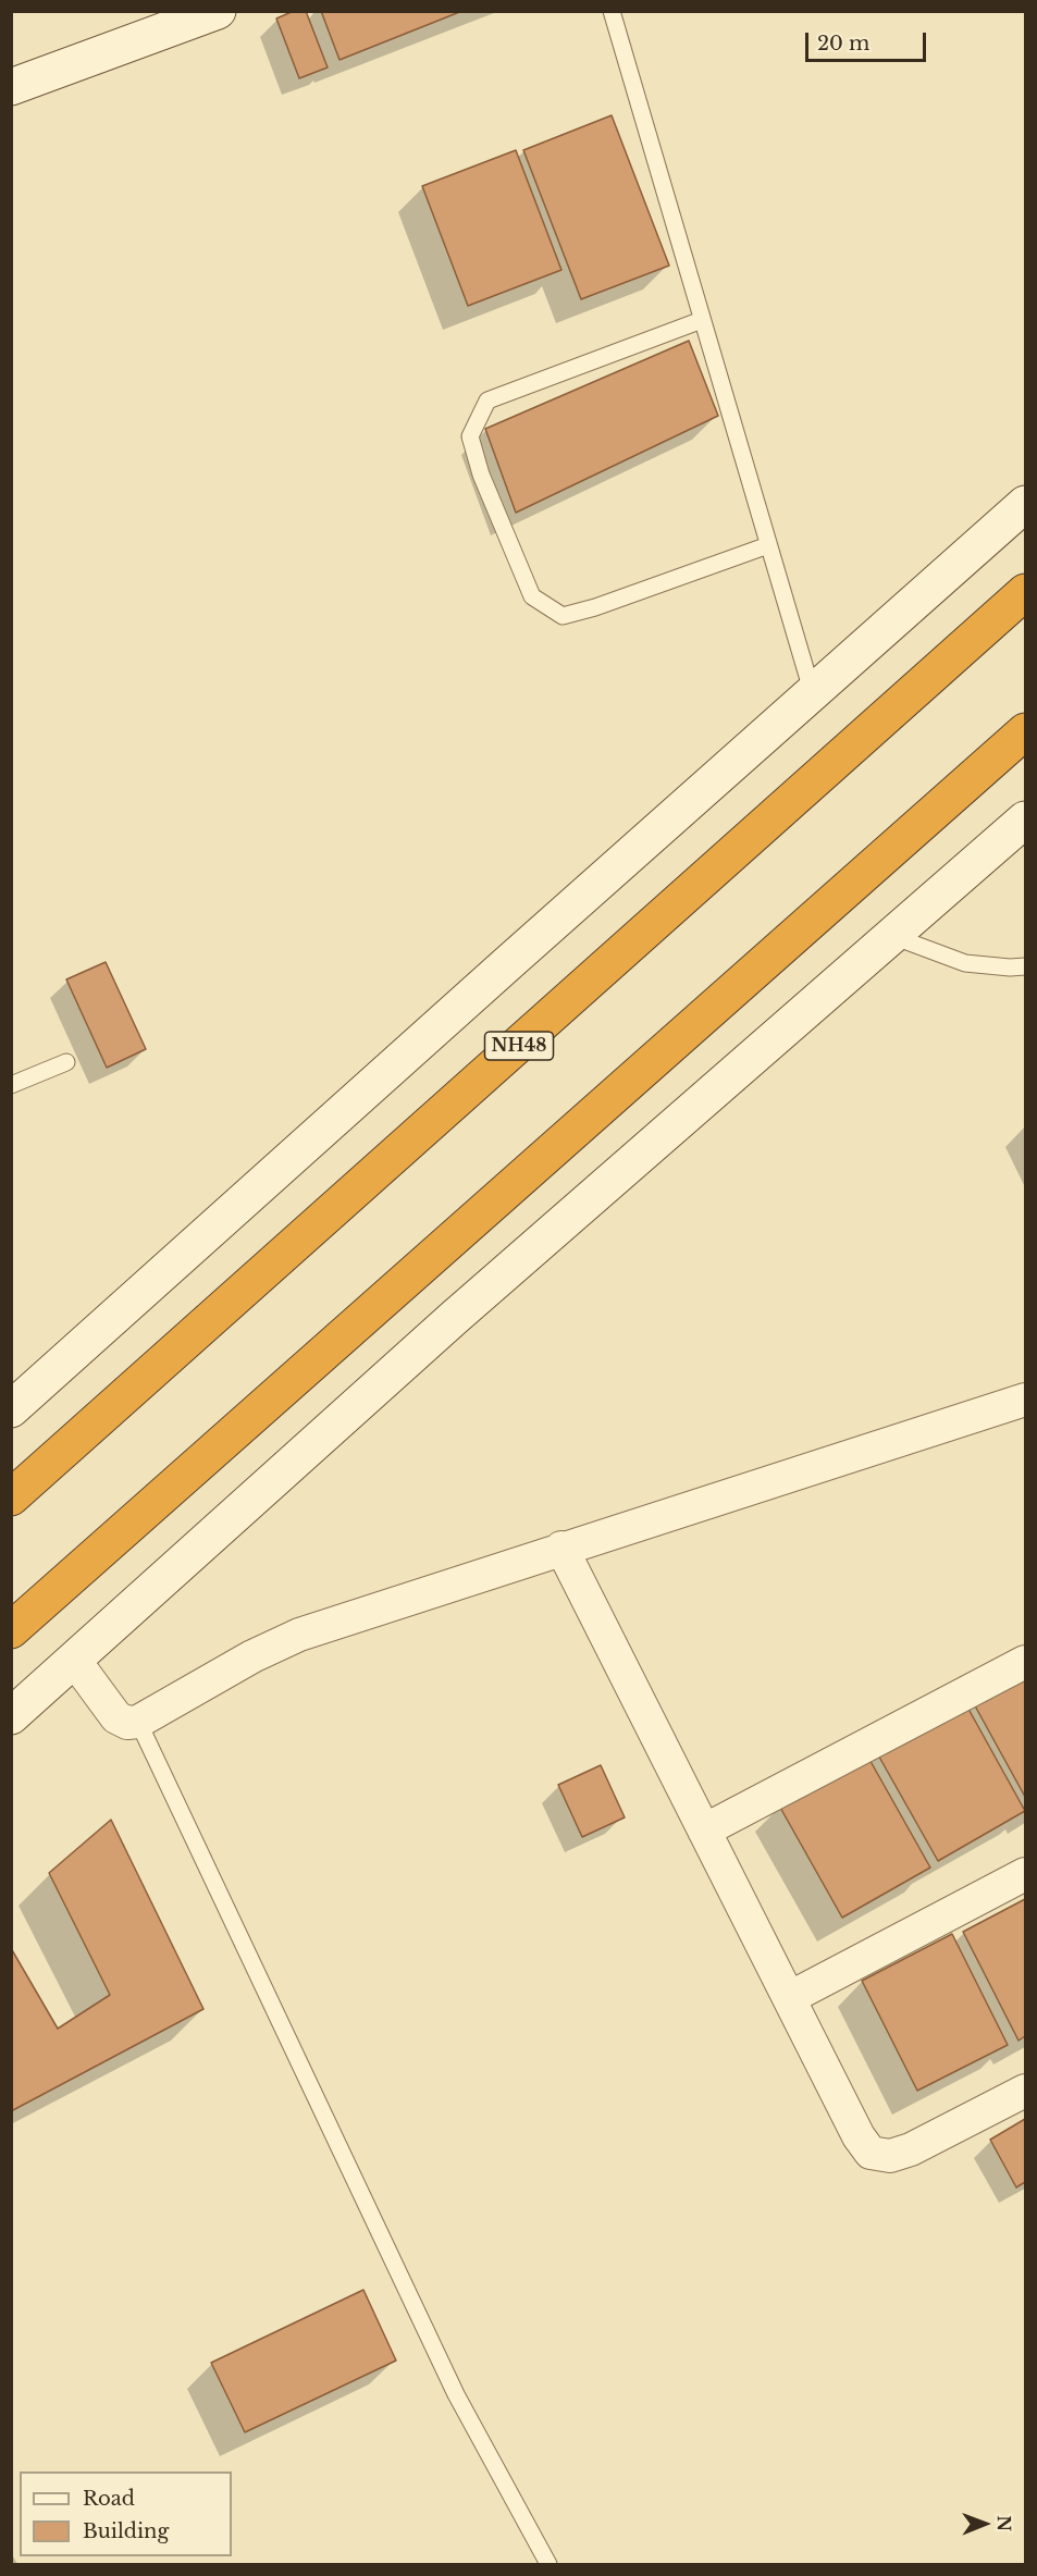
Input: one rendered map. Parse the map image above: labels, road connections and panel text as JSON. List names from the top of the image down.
{
  "streets": {
    "highway": ["NH48"]
  },
  "legend": ["Road", "Building"],
  "scale_bar": "20 m",
  "north": "right"
}
